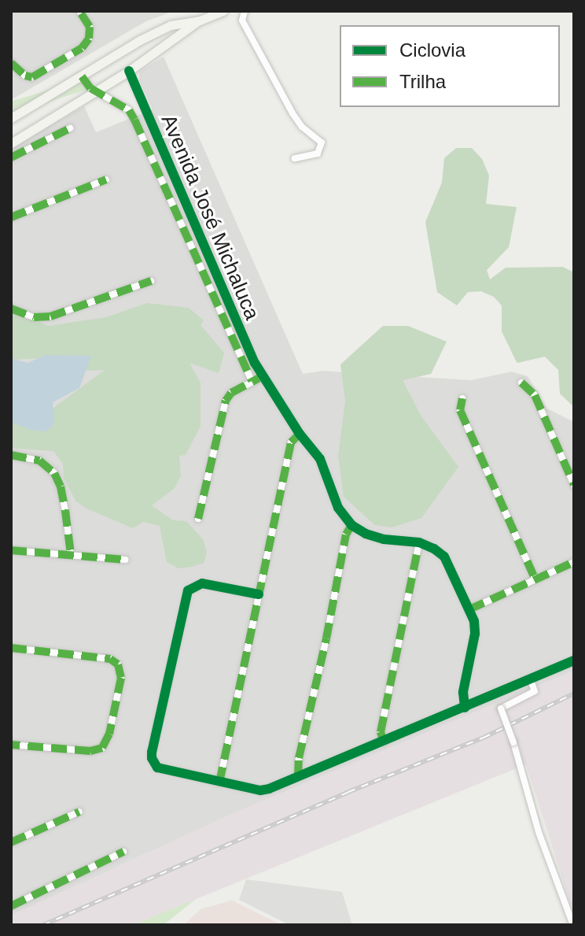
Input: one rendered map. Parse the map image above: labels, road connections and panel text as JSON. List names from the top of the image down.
{
  "streets": {
    "street": ["Avenida José Michaluca"]
  },
  "legend": ["Ciclovia", "Trilha"]
}
